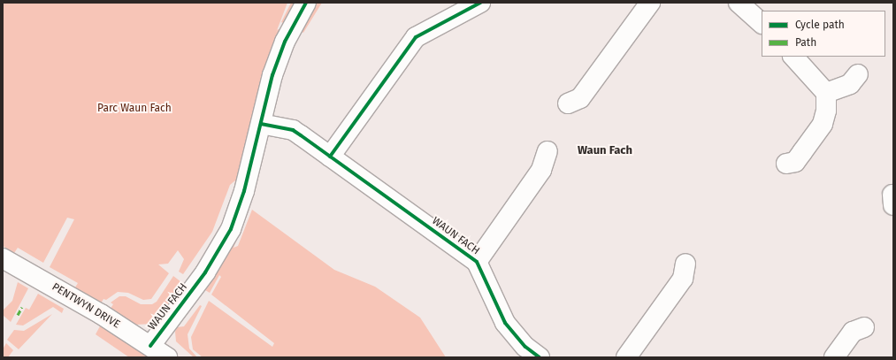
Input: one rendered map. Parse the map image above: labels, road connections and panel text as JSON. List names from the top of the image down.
{
  "streets": {
    "street": ["WAUN FACH", "PENTWYN DRIVE"]
  },
  "crossings": [
    ["WAUN FACH", "PENTWYN DRIVE"]
  ],
  "districts": ["Waun Fach"],
  "parks": ["Parc Waun Fach"],
  "legend": ["Cycle path", "Path"]
}
